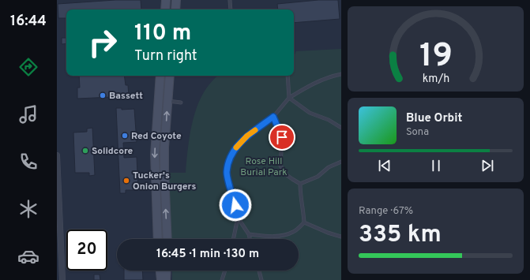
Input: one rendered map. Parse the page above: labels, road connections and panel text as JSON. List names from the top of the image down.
{
  "parks": ["Rose Hill Burial Park"],
  "places": [
    "Bassett",
    "Red Coyote",
    "Solidcore",
    "Tucker's Onion Burgers"
  ],
  "page": {
    "tabs": "16:44",
    "turn": ["110 m", "Turn right"],
    "song": ["Blue Orbit", "Sona"],
    "tile": ["Range · 67%", "335 km"],
    "limit": "20",
    "trip": "16:45 · 1 min · 130 m",
    "gauge": ["19", "km/h"]
  }
}
